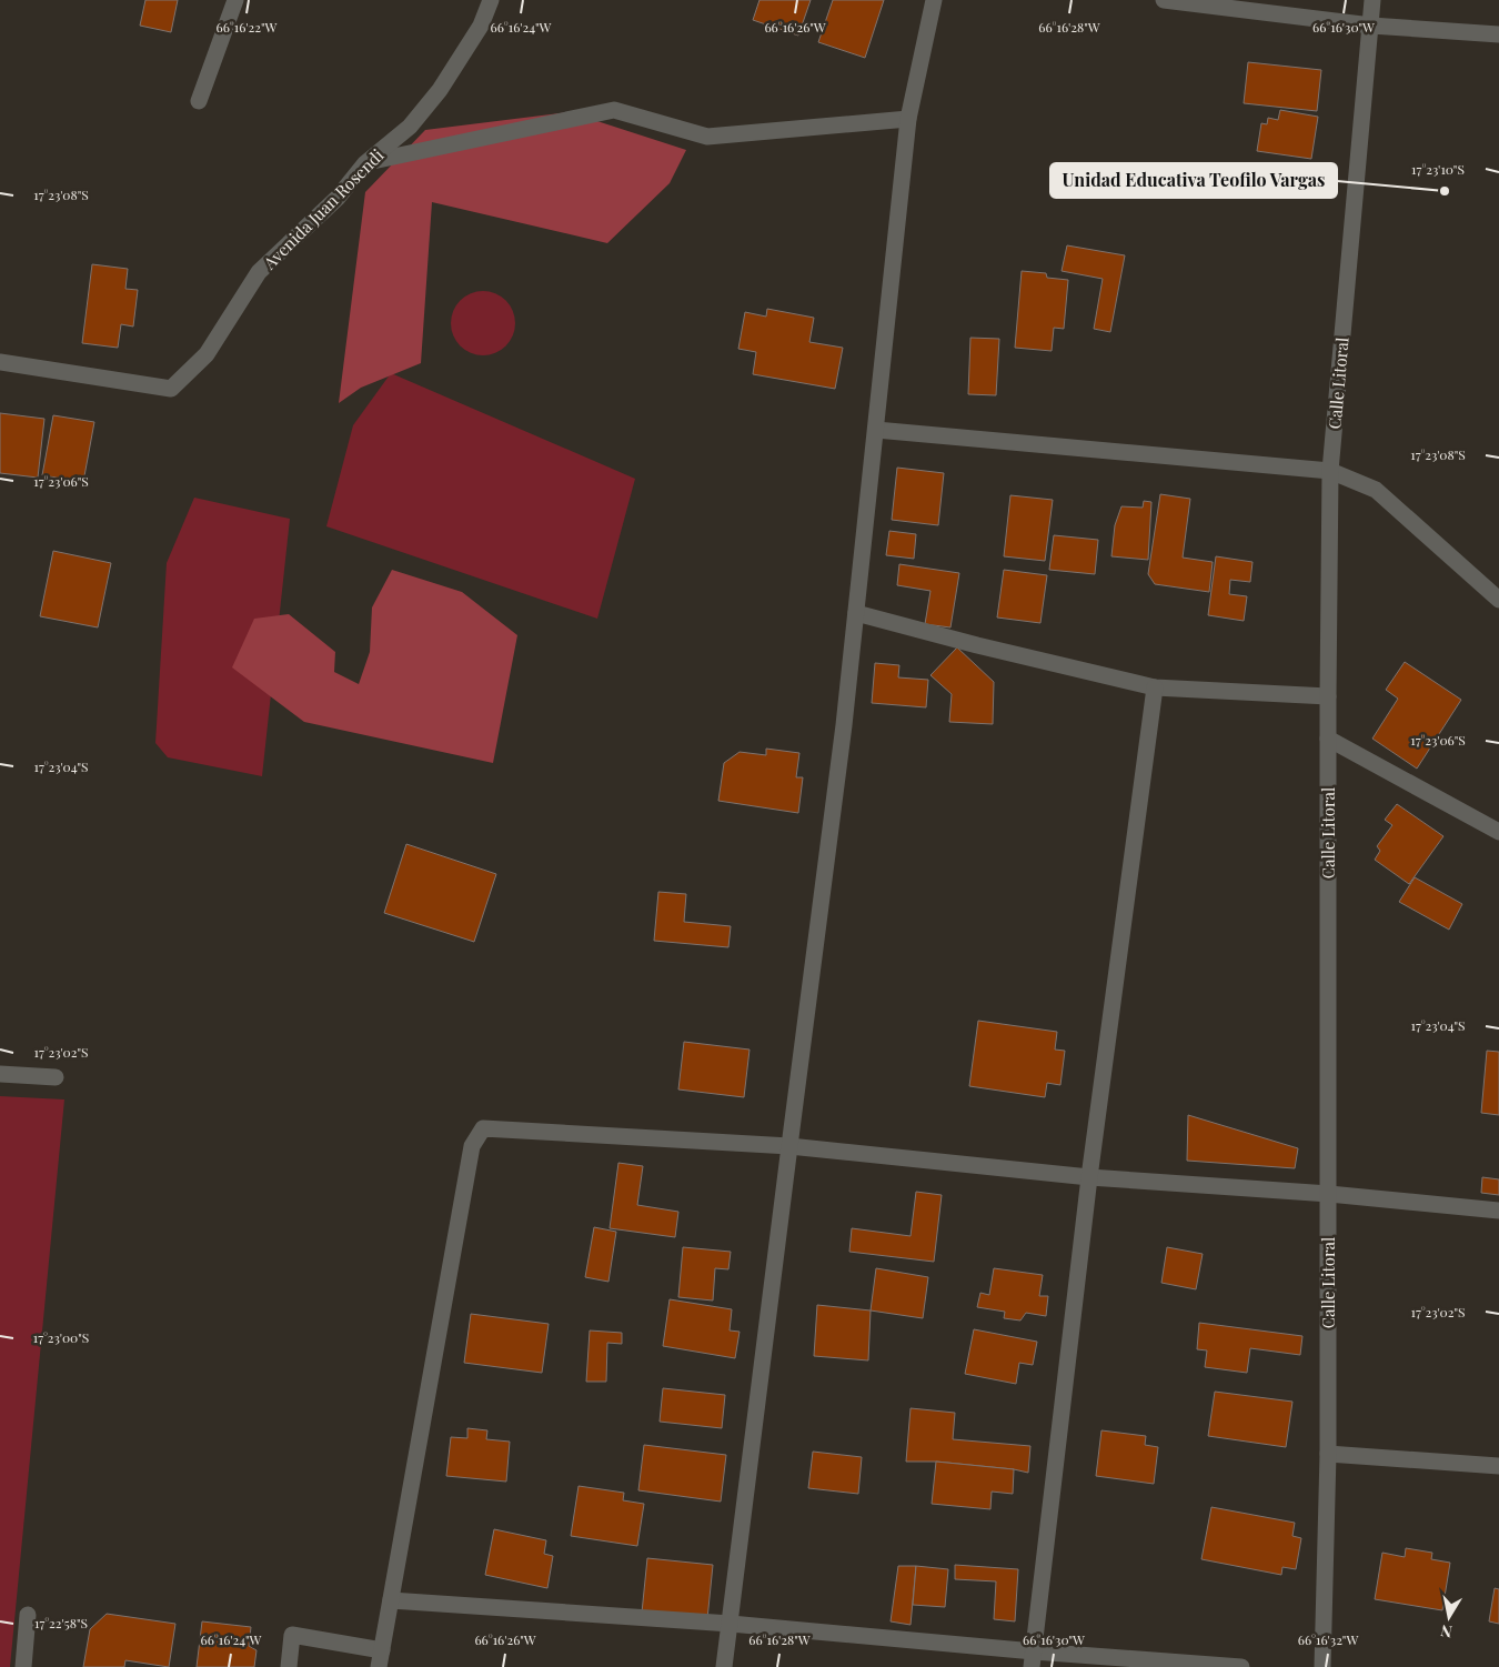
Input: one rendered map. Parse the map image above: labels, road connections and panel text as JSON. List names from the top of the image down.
{
  "streets": {
    "street": ["Avenida Juan Rosendi", "Calle Litoral"]
  },
  "places": ["Unidad Educativa Teofilo Vargas"],
  "north": "bottom",
  "coordinates": [
    "66°16'22\"W",
    "66°16'24\"W",
    "66°16'26\"W",
    "66°16'28\"W",
    "66°16'30\"W",
    "17°23'10\"S",
    "17°23'08\"S",
    "17°23'06\"S",
    "17°23'04\"S",
    "17°23'02\"S",
    "17°23'00\"S",
    "17°22'58\"S",
    "66°16'32\"W"
  ]
}
